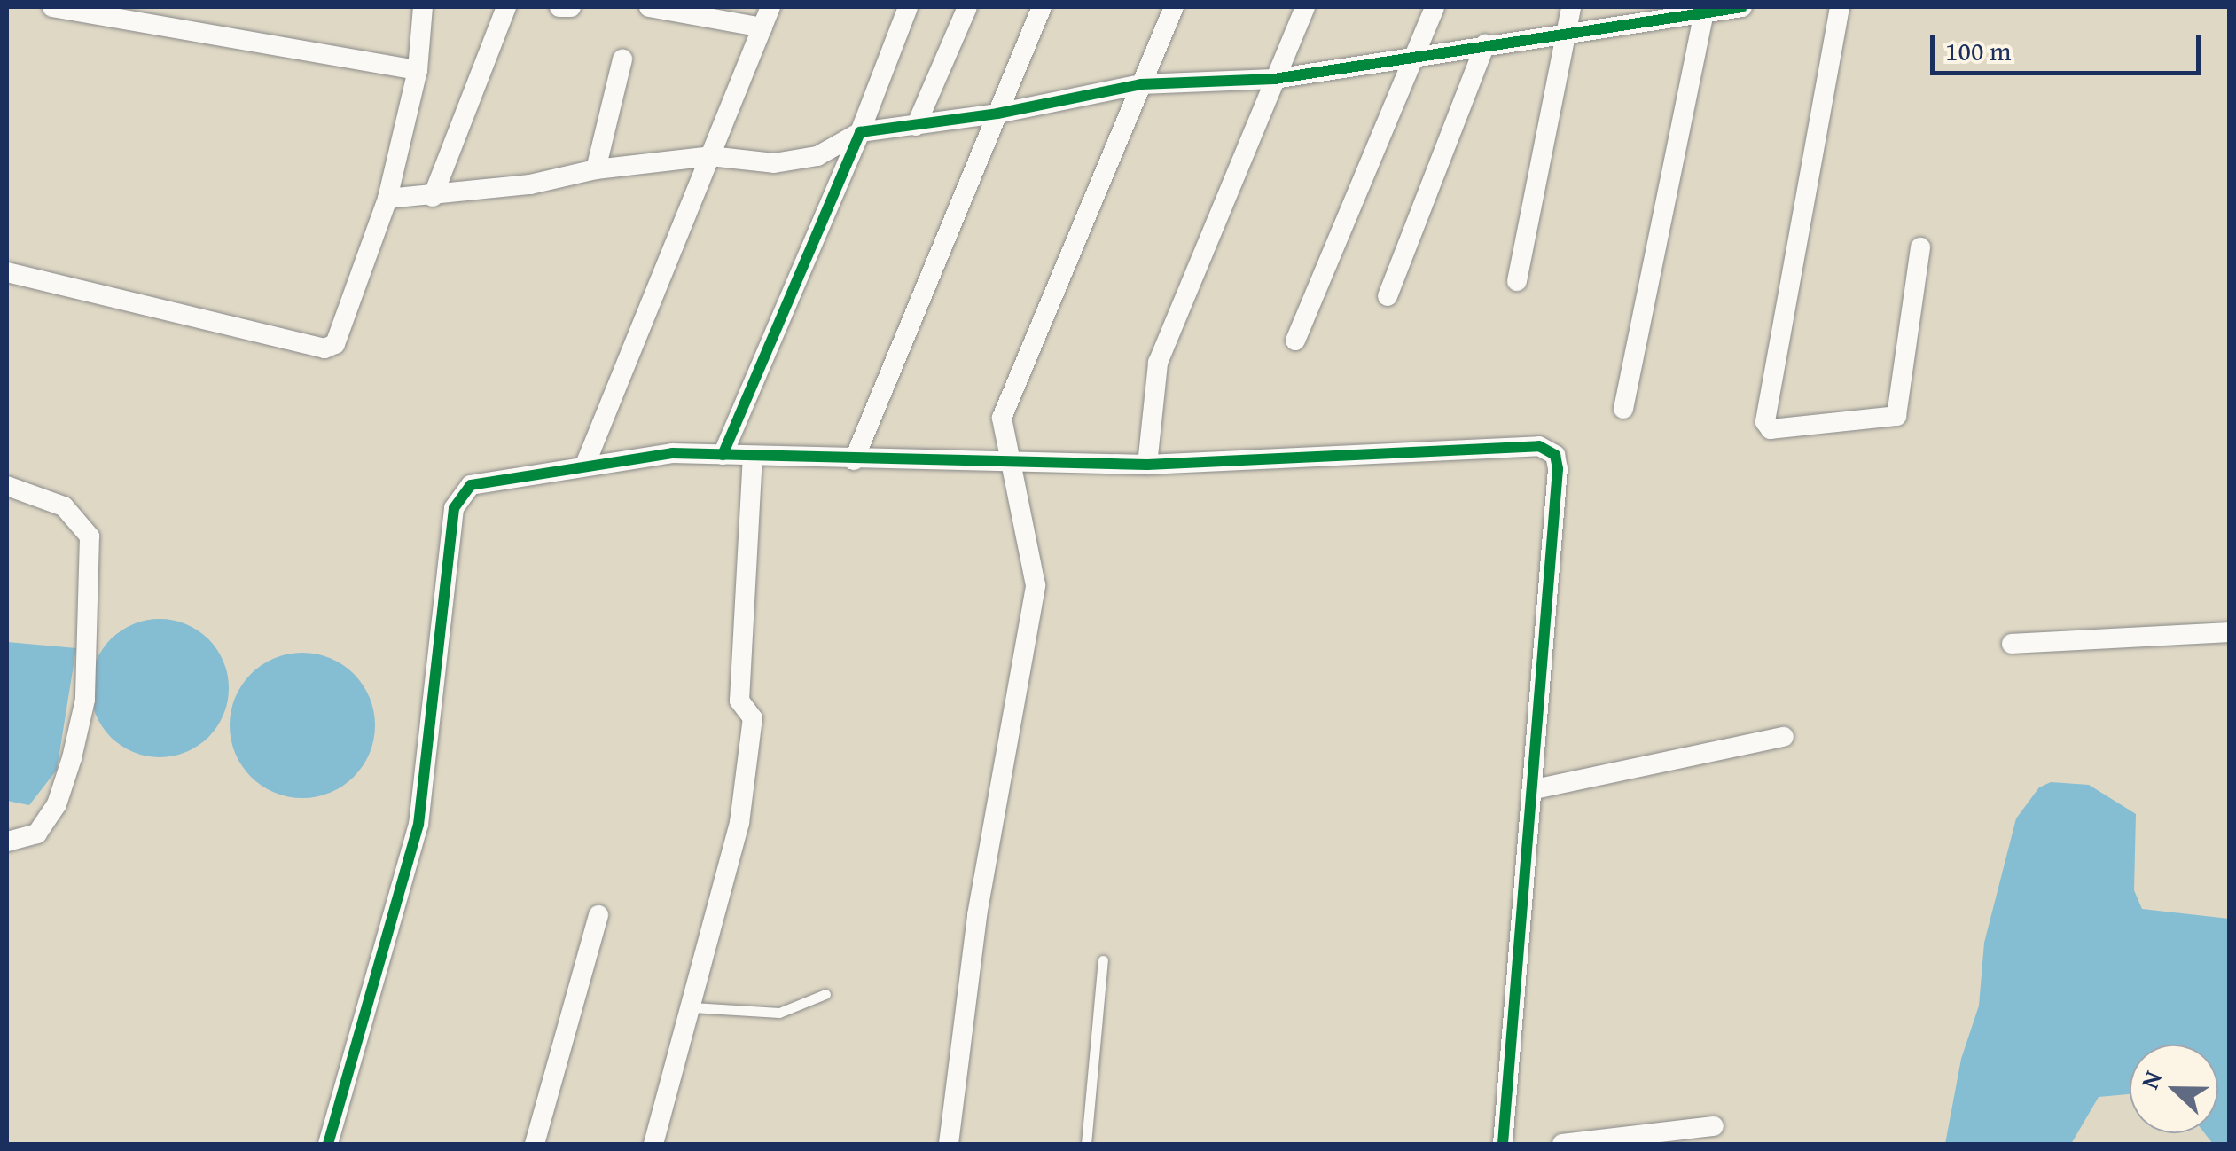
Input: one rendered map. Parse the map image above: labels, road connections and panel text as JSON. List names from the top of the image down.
{
  "scale_bar": "100 m",
  "north": "left"
}
